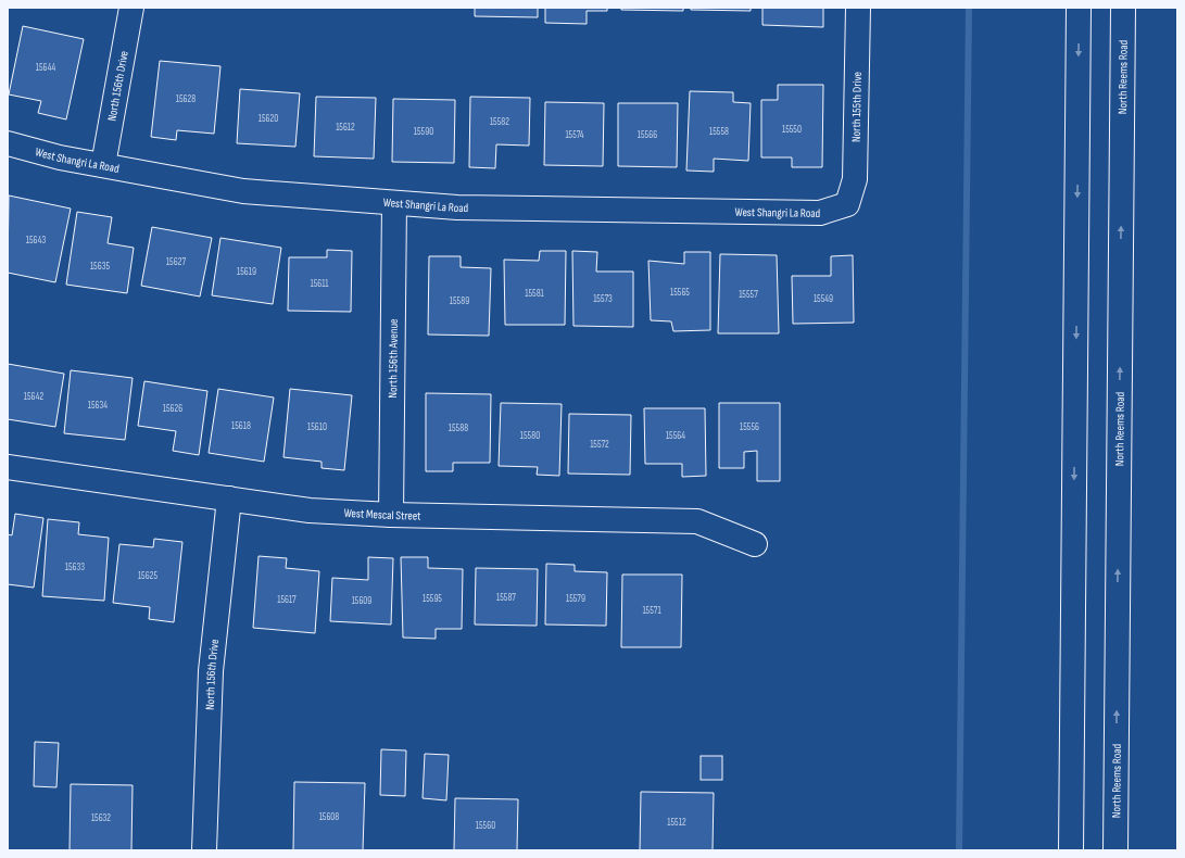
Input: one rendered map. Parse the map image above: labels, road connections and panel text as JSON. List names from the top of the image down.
{
  "streets": {
    "street": [
      "North Reems Road",
      "North 156th Drive",
      "North 155th Drive",
      "West Shangri La Road",
      "North 156th Avenue",
      "West Mescal Street"
    ]
  },
  "crossings": [
    ["North 156th Drive", "West Shangri La Road"],
    ["North 156th Drive", "West Mescal Street"],
    ["North 155th Drive", "West Shangri La Road"],
    ["West Shangri La Road", "North 156th Avenue"],
    ["North 156th Avenue", "West Mescal Street"]
  ],
  "house_numbers": [
    "15644",
    "15628",
    "15620",
    "15582",
    "15612",
    "15550",
    "15590",
    "15558",
    "15574",
    "15566",
    "15643",
    "15627",
    "15635",
    "15619",
    "15611",
    "15565",
    "15581",
    "15557",
    "15573",
    "15549",
    "15589",
    "15642",
    "15634",
    "15626",
    "15618",
    "15610",
    "15556",
    "15588",
    "15580",
    "15564",
    "15572",
    "15633",
    "15625",
    "15587",
    "15595",
    "15579",
    "15617",
    "15609",
    "15571",
    "15608",
    "15632",
    "15512",
    "15560"
  ]
}
